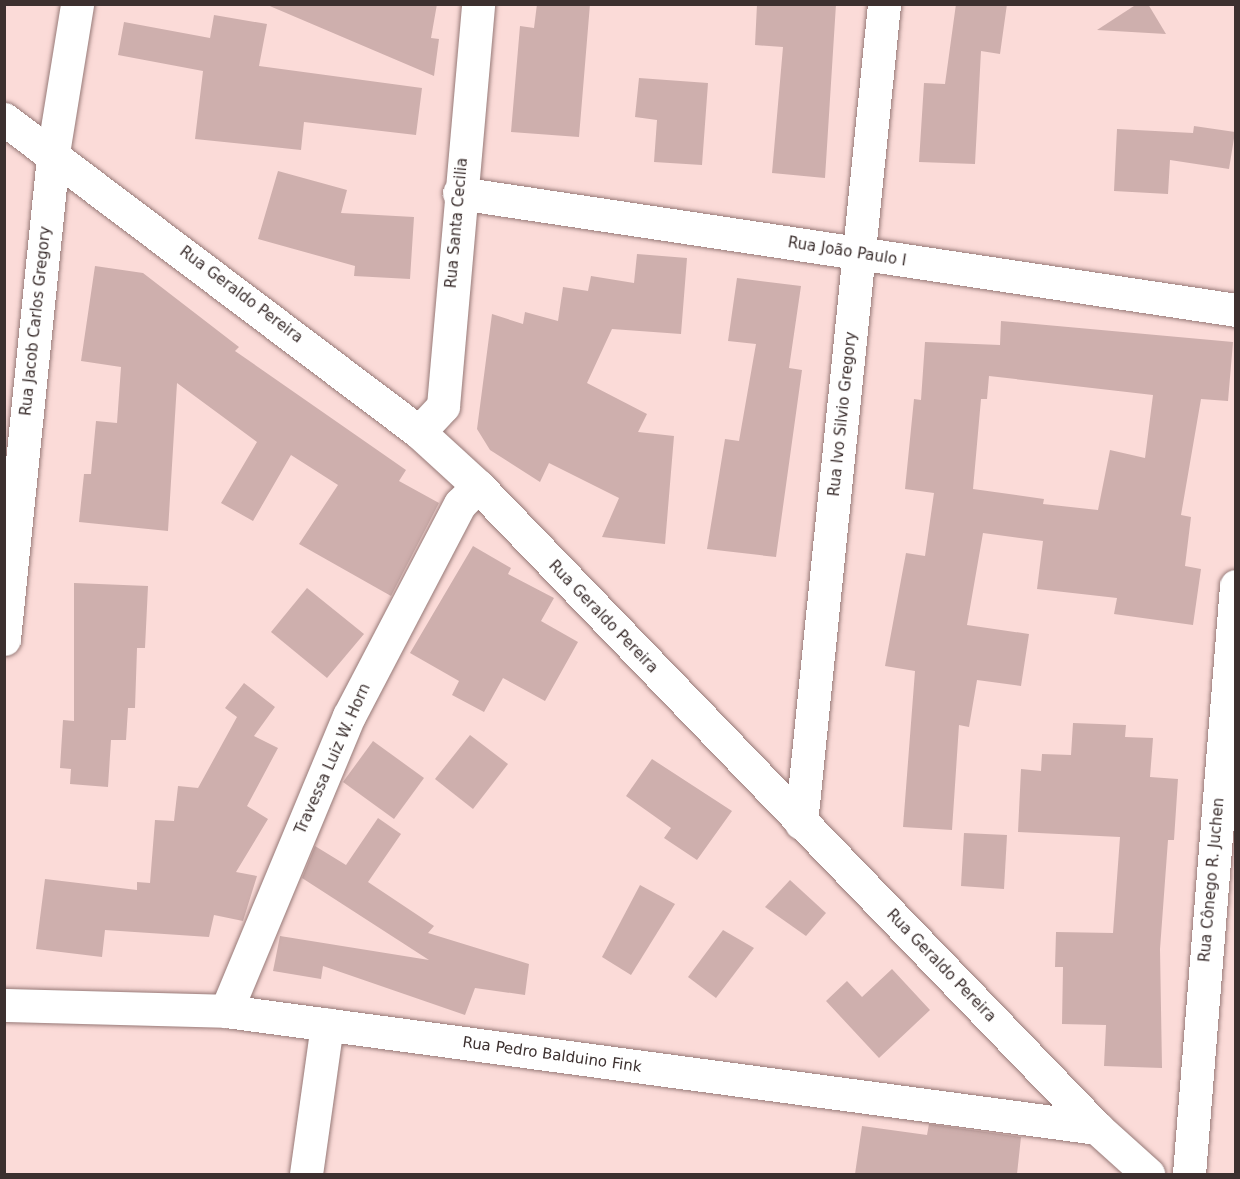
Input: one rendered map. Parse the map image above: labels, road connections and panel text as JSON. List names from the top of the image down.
{
  "streets": {
    "street": [
      "Rua Santa Cecilia",
      "Rua João Paulo I",
      "Rua Geraldo Pereira",
      "Rua Jacob Carlos Gregory",
      "Rua Ivo Silvio Gregory",
      "Travessa Luiz W. Horn",
      "Rua Cônego R. Juchen",
      "Rua Pedro Balduino Fink"
    ]
  },
  "crossings": [
    ["Rua Santa Cecilia", "Rua João Paulo I"],
    ["Rua Santa Cecilia", "Rua Geraldo Pereira"],
    ["Rua João Paulo I", "Rua Ivo Silvio Gregory"],
    ["Rua Geraldo Pereira", "Rua Jacob Carlos Gregory"],
    ["Rua Geraldo Pereira", "Rua Ivo Silvio Gregory"],
    ["Rua Geraldo Pereira", "Travessa Luiz W. Horn"],
    ["Rua Geraldo Pereira", "Rua Pedro Balduino Fink"],
    ["Travessa Luiz W. Horn", "Rua Pedro Balduino Fink"]
  ]
}
